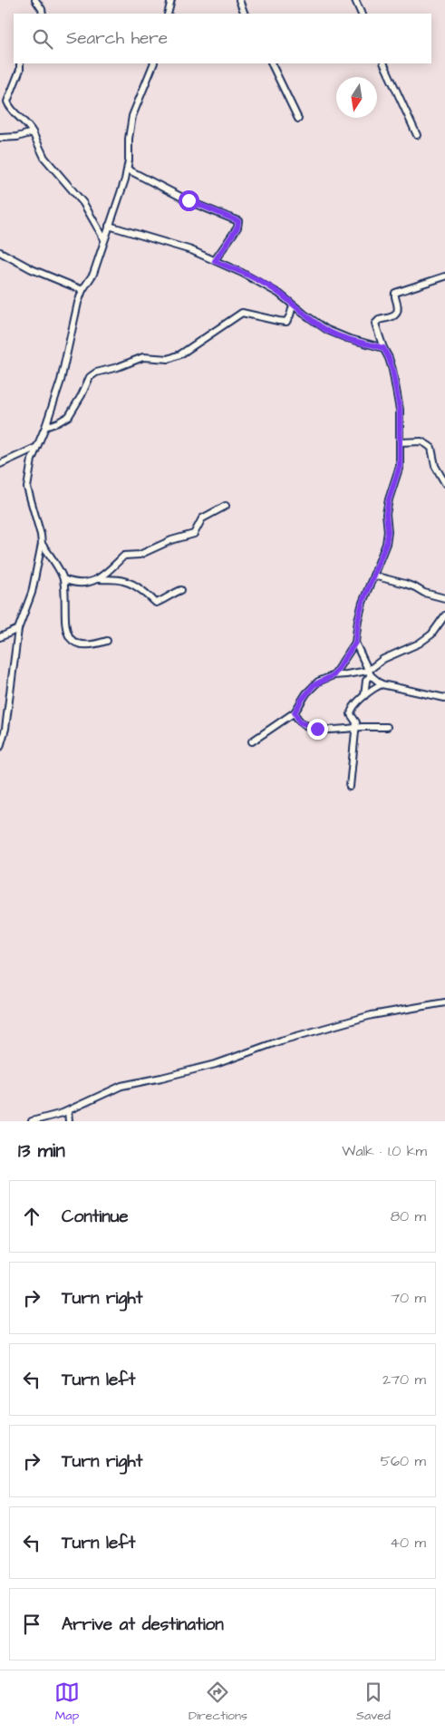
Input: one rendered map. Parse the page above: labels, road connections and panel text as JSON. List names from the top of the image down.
{
  "north": "bottom",
  "page": {
    "search": "Search here",
    "heading": ["13 min", "Walk · 1.0 km"],
    "list": [
      ["Continue", "80 m"],
      ["Turn right", "70 m"],
      ["Turn left", "270 m"],
      ["Turn right", "560 m"],
      ["Turn left", "40 m"],
      "Arrive at destination"
    ],
    "nav": ["Map", "Directions", "Saved"]
  }
}
